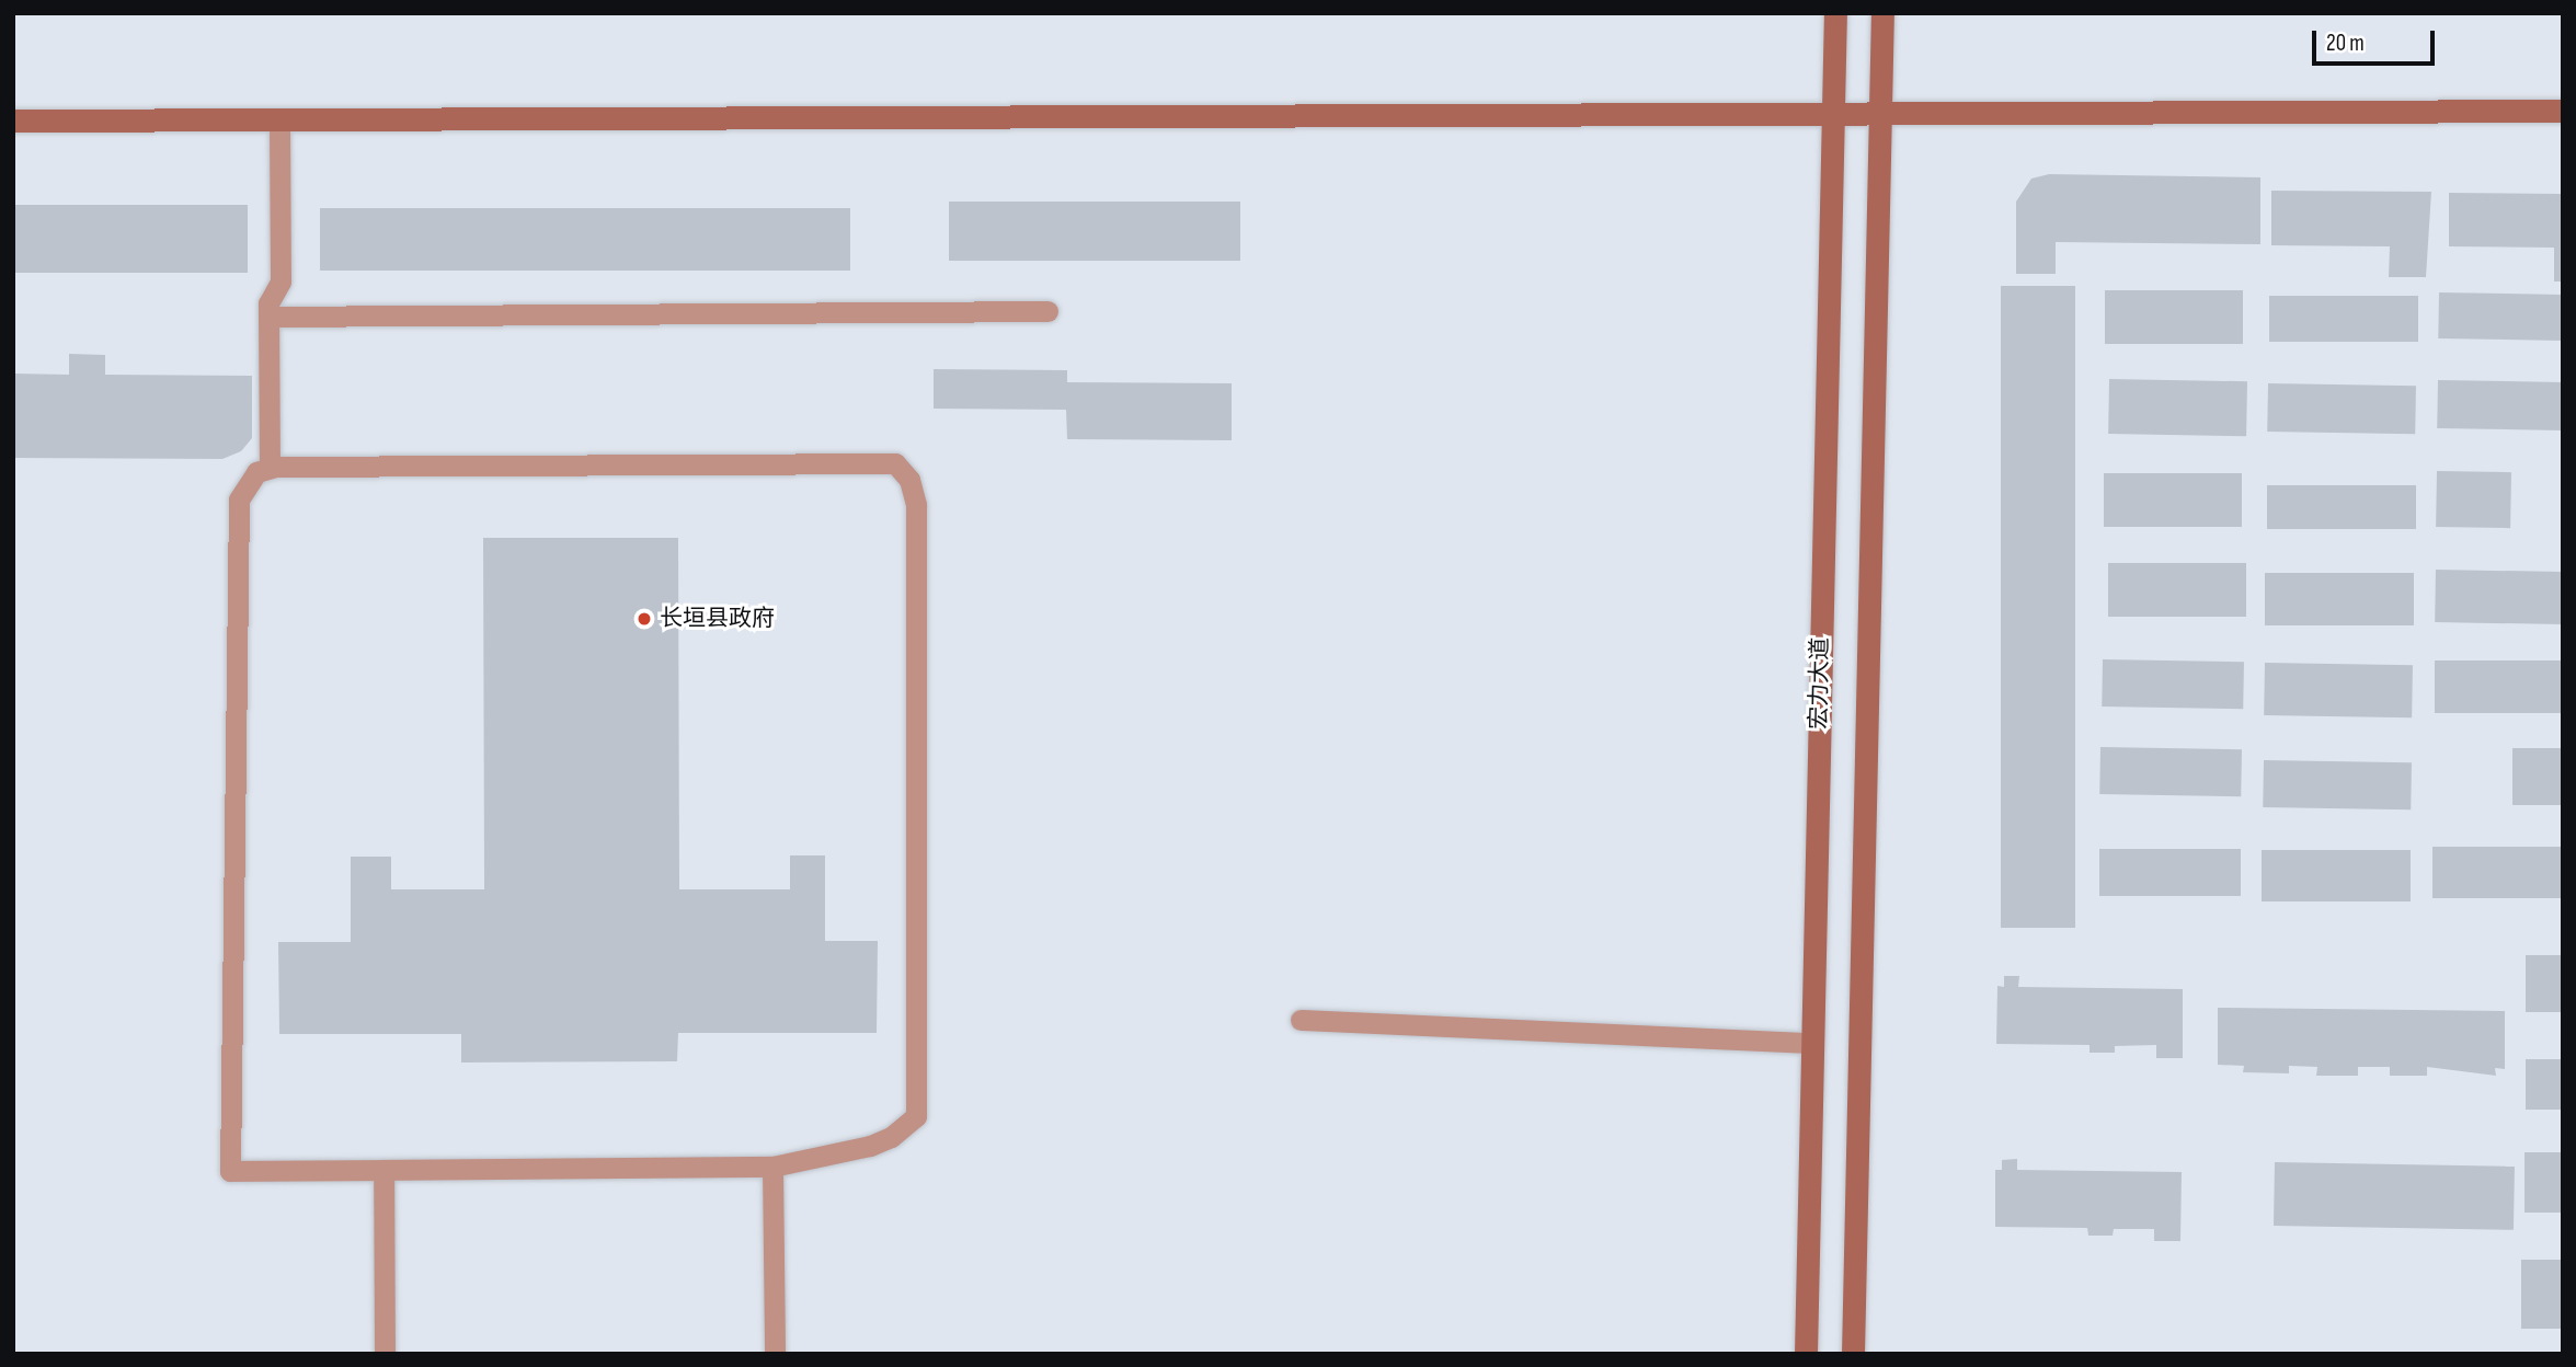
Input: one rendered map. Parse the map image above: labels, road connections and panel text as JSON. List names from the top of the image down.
{
  "streets": {
    "main road": ["宏力大道"]
  },
  "places": ["长垣县政府"],
  "scale_bar": "20 m"
}
